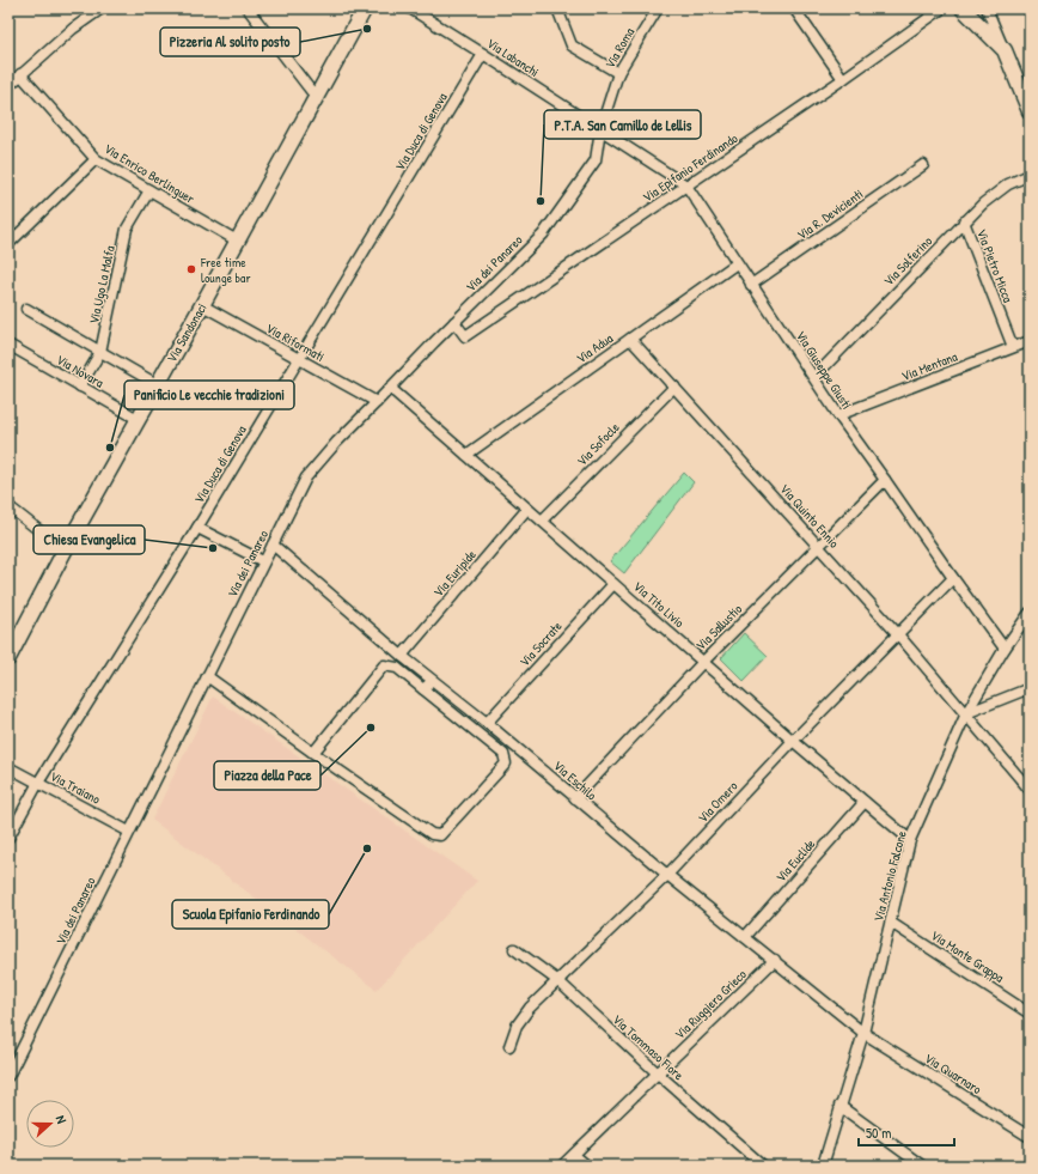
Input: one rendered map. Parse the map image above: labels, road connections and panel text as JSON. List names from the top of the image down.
{
  "streets": {
    "main road": ["Via Sandonaci"],
    "street": [
      "Via Roma",
      "Via Labanchi",
      "Via Duca di Genova",
      "Via Epifanio Ferdinando",
      "Via Enrico Berlinguer",
      "Via R. Devicienti",
      "Via Solferino",
      "Via dei Panareo",
      "Via Pietro Micca",
      "Via Ugo La Malfa",
      "Via Riformati",
      "Via Adua",
      "Via Mentana",
      "Via Giuseppe Giusti",
      "Via Novara",
      "Via Sofocle",
      "Via Quinto Ennio",
      "Via Euripide",
      "Via Tito Livio",
      "Via Sallustio",
      "Via Socrate",
      "Via Eschilo",
      "Via Traiano",
      "Via Omero",
      "Via Euclide",
      "Via Antonio Falcone",
      "Via Monte Grappa",
      "Via Ruggiero Grieco",
      "Via Tommaso Fiore",
      "Via Quarnaro"
    ]
  },
  "crossings": [
    ["Via Roma", "Via Labanchi"],
    ["Via Roma", "Via dei Panareo"],
    ["Via Roma", "Via Giuseppe Giusti"],
    ["Via Labanchi", "Via Duca di Genova"],
    ["Via Labanchi", "Via dei Panareo"],
    ["Via Labanchi", "Via Giuseppe Giusti"],
    ["Via Duca di Genova", "Via Riformati"],
    ["Via Duca di Genova", "Via Traiano"],
    ["Via Epifanio Ferdinando", "Via dei Panareo"],
    ["Via Epifanio Ferdinando", "Via Giuseppe Giusti"],
    ["Via Enrico Berlinguer", "Via Ugo La Malfa"],
    ["Via Enrico Berlinguer", "Via Sandonaci"],
    ["Via R. Devicienti", "Via Giuseppe Giusti"],
    ["Via Solferino", "Via Pietro Micca"],
    ["Via Solferino", "Via Giuseppe Giusti"],
    ["Via dei Panareo", "Via Riformati"],
    ["Via dei Panareo", "Via Giuseppe Giusti"],
    ["Via dei Panareo", "Via Tito Livio"],
    ["Via dei Panareo", "Via Eschilo"],
    ["Via dei Panareo", "Via Traiano"],
    ["Via Pietro Micca", "Via Mentana"],
    ["Via Ugo La Malfa", "Via Novara"],
    ["Via Sandonaci", "Via Riformati"],
    ["Via Sandonaci", "Via Novara"],
    ["Via Adua", "Via Giuseppe Giusti"],
    ["Via Adua", "Via Quinto Ennio"],
    ["Via Adua", "Via Tito Livio"],
    ["Via Mentana", "Via Giuseppe Giusti"],
    ["Via Giuseppe Giusti", "Via Sallustio"],
    ["Via Giuseppe Giusti", "Via Omero"],
    ["Via Giuseppe Giusti", "Via Antonio Falcone"],
    ["Via Sofocle", "Via Quinto Ennio"],
    ["Via Sofocle", "Via Tito Livio"],
    ["Via Quinto Ennio", "Via Sallustio"],
    ["Via Quinto Ennio", "Via Omero"],
    ["Via Quinto Ennio", "Via Antonio Falcone"],
    ["Via Euripide", "Via Tito Livio"],
    ["Via Euripide", "Via Eschilo"],
    ["Via Tito Livio", "Via Sallustio"],
    ["Via Tito Livio", "Via Socrate"],
    ["Via Tito Livio", "Via Omero"],
    ["Via Tito Livio", "Via Euclide"],
    ["Via Tito Livio", "Via Antonio Falcone"],
    ["Via Sallustio", "Via Eschilo"],
    ["Via Socrate", "Via Eschilo"],
    ["Via Eschilo", "Via Omero"],
    ["Via Eschilo", "Via Euclide"],
    ["Via Eschilo", "Via Antonio Falcone"],
    ["Via Eschilo", "Via Ruggiero Grieco"],
    ["Via Eschilo", "Via Quarnaro"],
    ["Via Omero", "Via Tommaso Fiore"],
    ["Via Antonio Falcone", "Via Monte Grappa"],
    ["Via Antonio Falcone", "Via Quarnaro"],
    ["Via Ruggiero Grieco", "Via Tommaso Fiore"]
  ],
  "places": [
    "Pizzeria Al solito posto",
    "P.T.A. San Camillo de Lellis",
    "Free time lounge bar",
    "Panificio Le vecchie tradizioni",
    "Chiesa Evangelica",
    "Piazza della Pace",
    "Scuola Epifanio Ferdinando"
  ],
  "scale_bar": "50 m",
  "north": "right"
}
